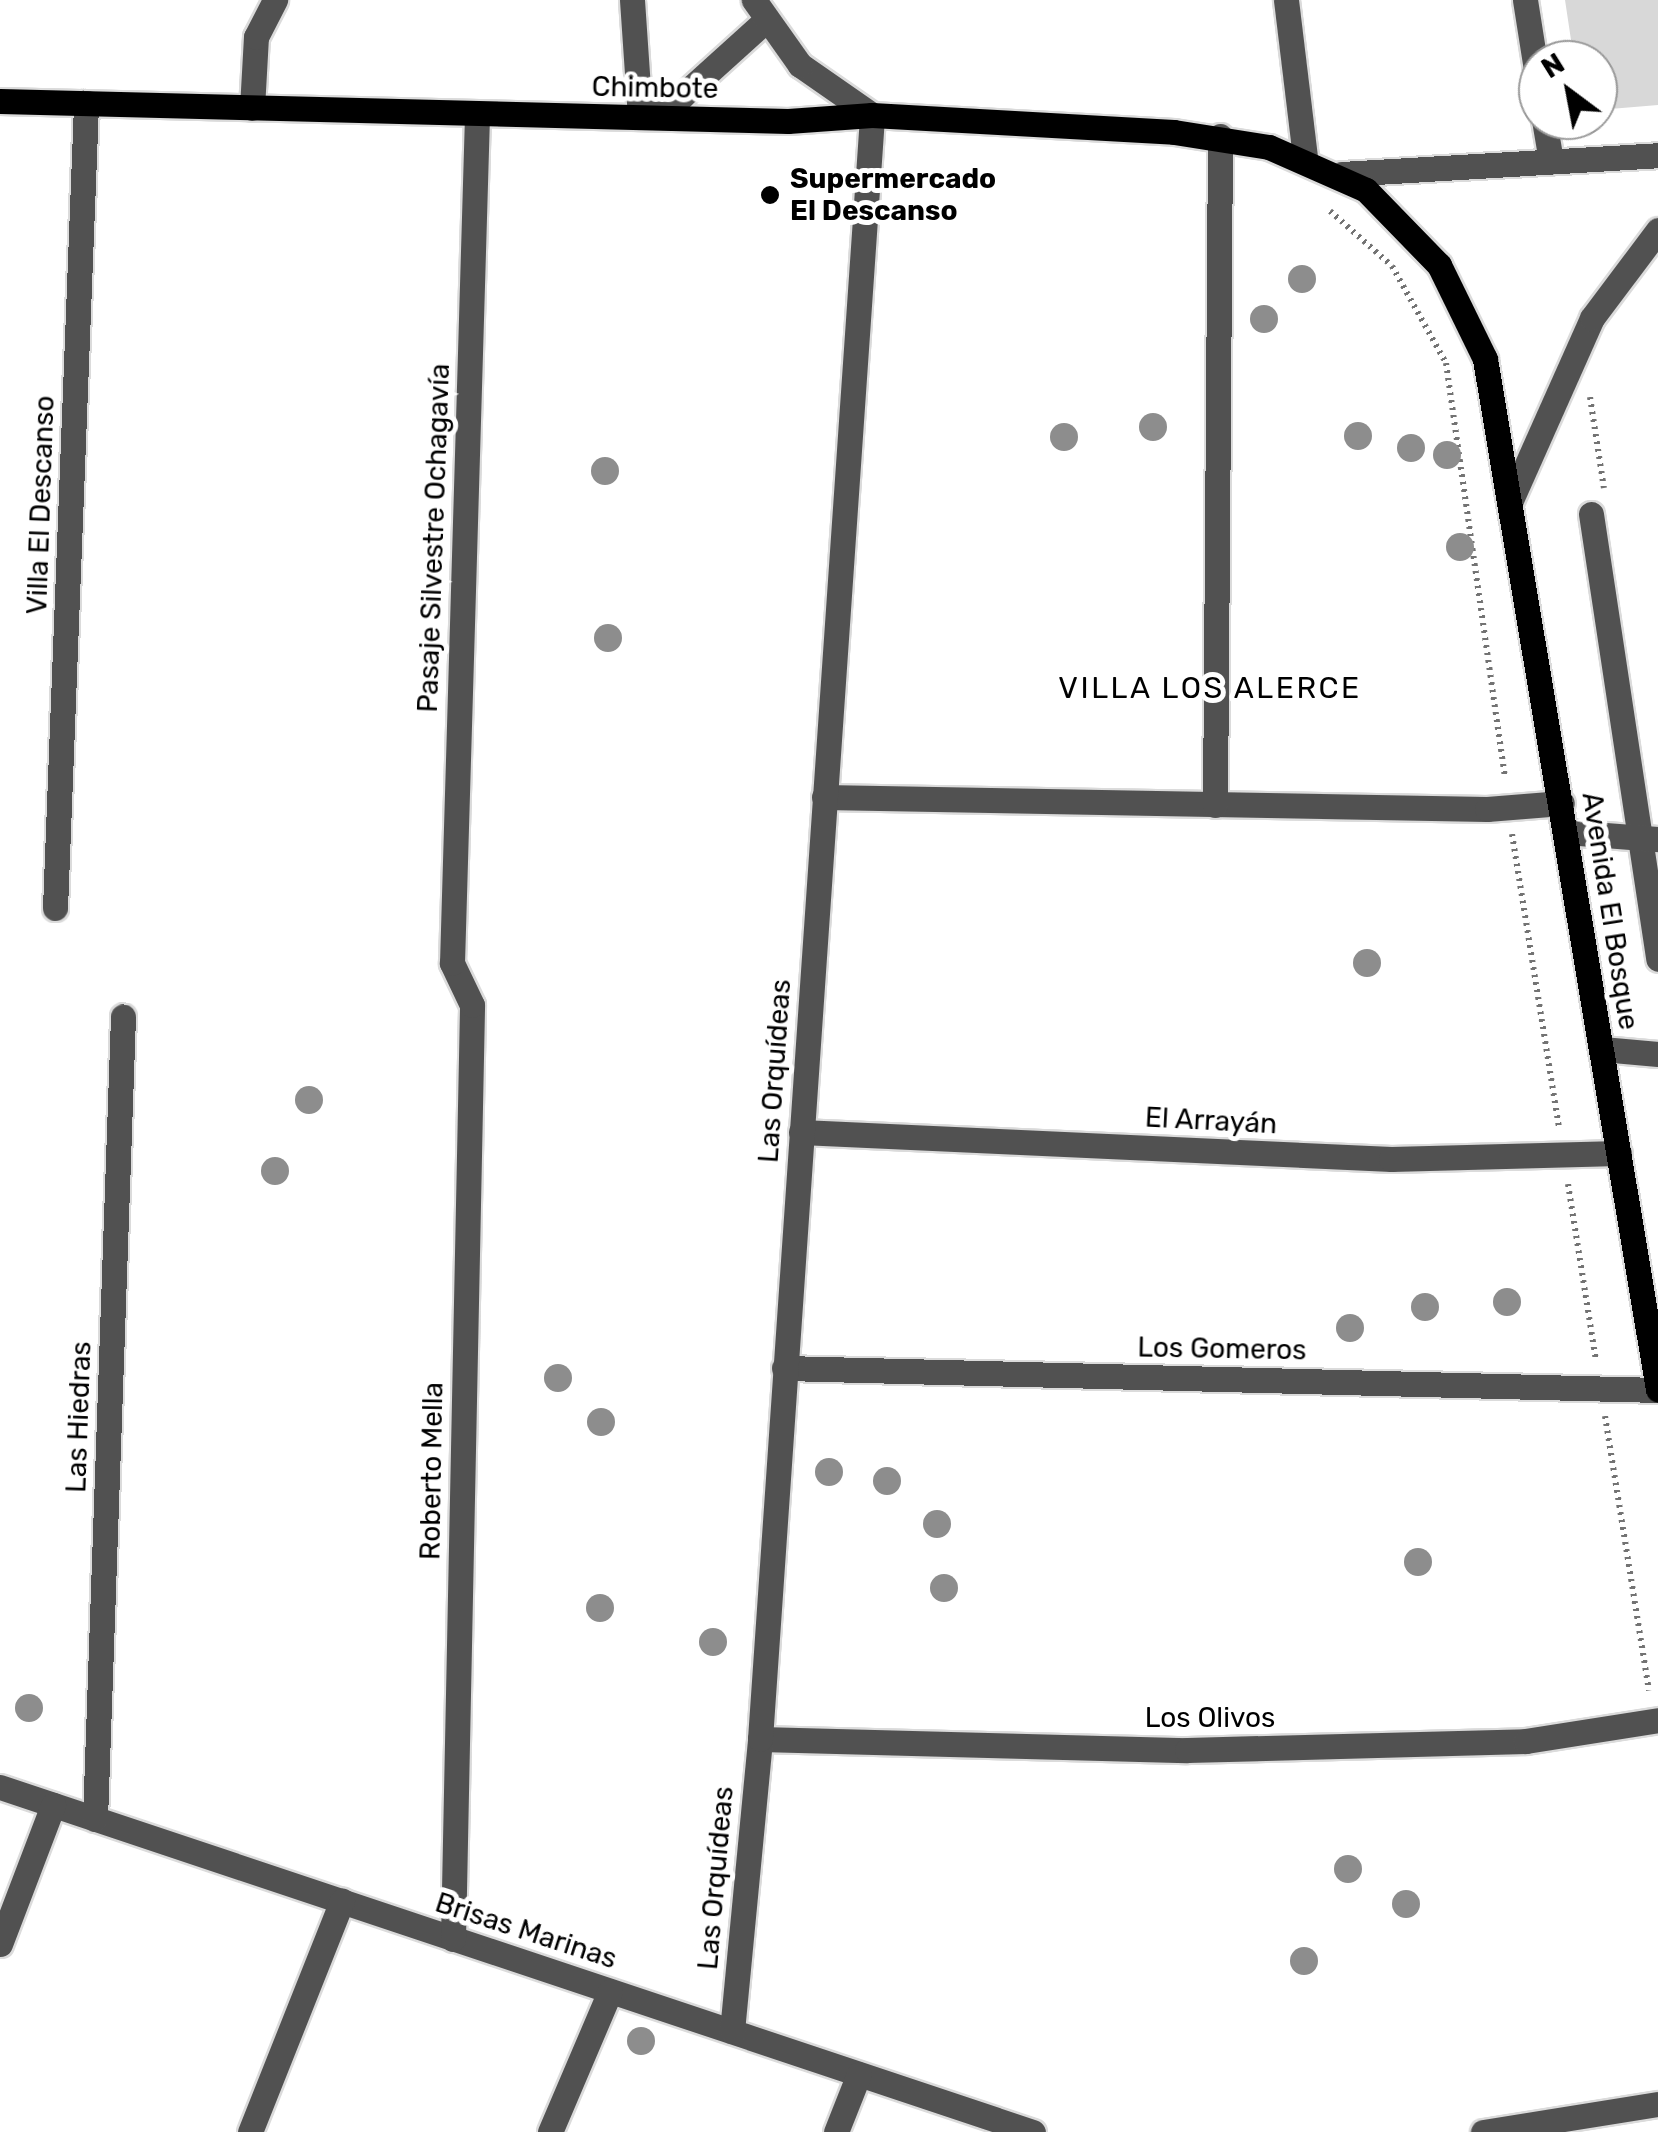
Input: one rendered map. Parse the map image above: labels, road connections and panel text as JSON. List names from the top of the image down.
{
  "streets": {
    "main road": ["Chimbote", "Avenida El Bosque"],
    "street": [
      "Villa El Descanso",
      "Pasaje Silvestre Ochagavía",
      "Las Orquídeas",
      "El Arrayán",
      "Los Gomeros",
      "Las Hiedras",
      "Roberto Mella",
      "Los Olivos",
      "Brisas Marinas"
    ]
  },
  "crossings": [
    ["Chimbote", "Villa El Descanso"],
    ["Chimbote", "Pasaje Silvestre Ochagavía"],
    ["Chimbote", "Avenida El Bosque"],
    ["Chimbote", "Las Orquídeas"],
    ["Pasaje Silvestre Ochagavía", "Roberto Mella"],
    ["Avenida El Bosque", "El Arrayán"],
    ["Avenida El Bosque", "Los Gomeros"],
    ["Las Orquídeas", "El Arrayán"],
    ["Las Orquídeas", "Los Gomeros"],
    ["Las Orquídeas", "Los Olivos"],
    ["Las Orquídeas", "Brisas Marinas"],
    ["Las Hiedras", "Brisas Marinas"],
    ["Roberto Mella", "Brisas Marinas"]
  ],
  "districts": ["VILLA LOS ALERCE"],
  "places": ["Supermercado El Descanso"],
  "north": "top left"
}
